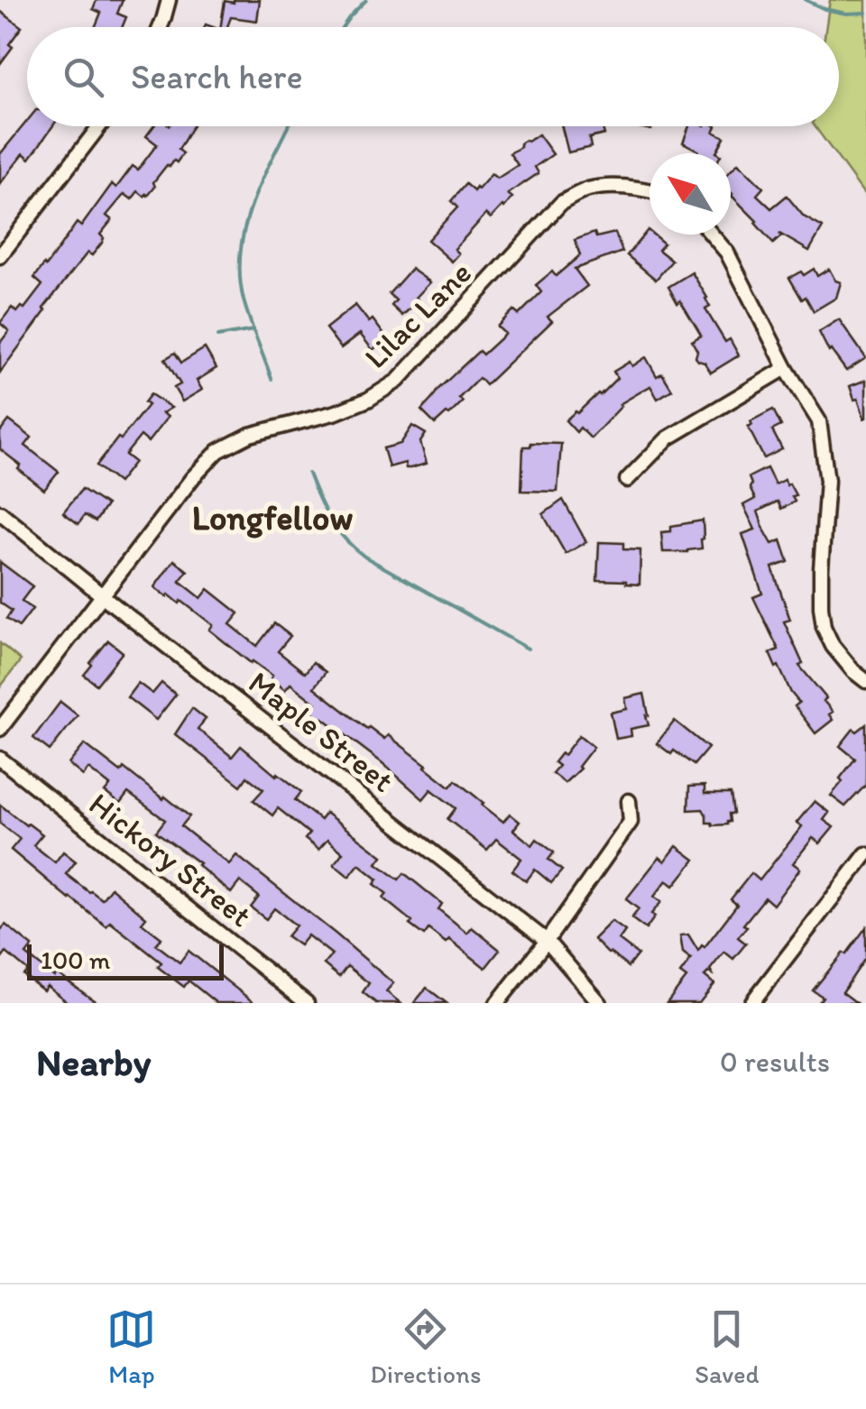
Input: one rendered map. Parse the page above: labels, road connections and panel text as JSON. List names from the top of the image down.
{
  "streets": {
    "street": ["Lilac Lane", "Maple Street", "Hickory Street"]
  },
  "crossings": [
    ["Lilac Lane", "Maple Street"]
  ],
  "districts": ["Longfellow"],
  "scale_bar": "100 m",
  "north": "top left",
  "page": {
    "search": "Search here",
    "scale": "100 m",
    "heading": ["Nearby", "0 results"],
    "nav": ["Map", "Directions", "Saved"]
  }
}
